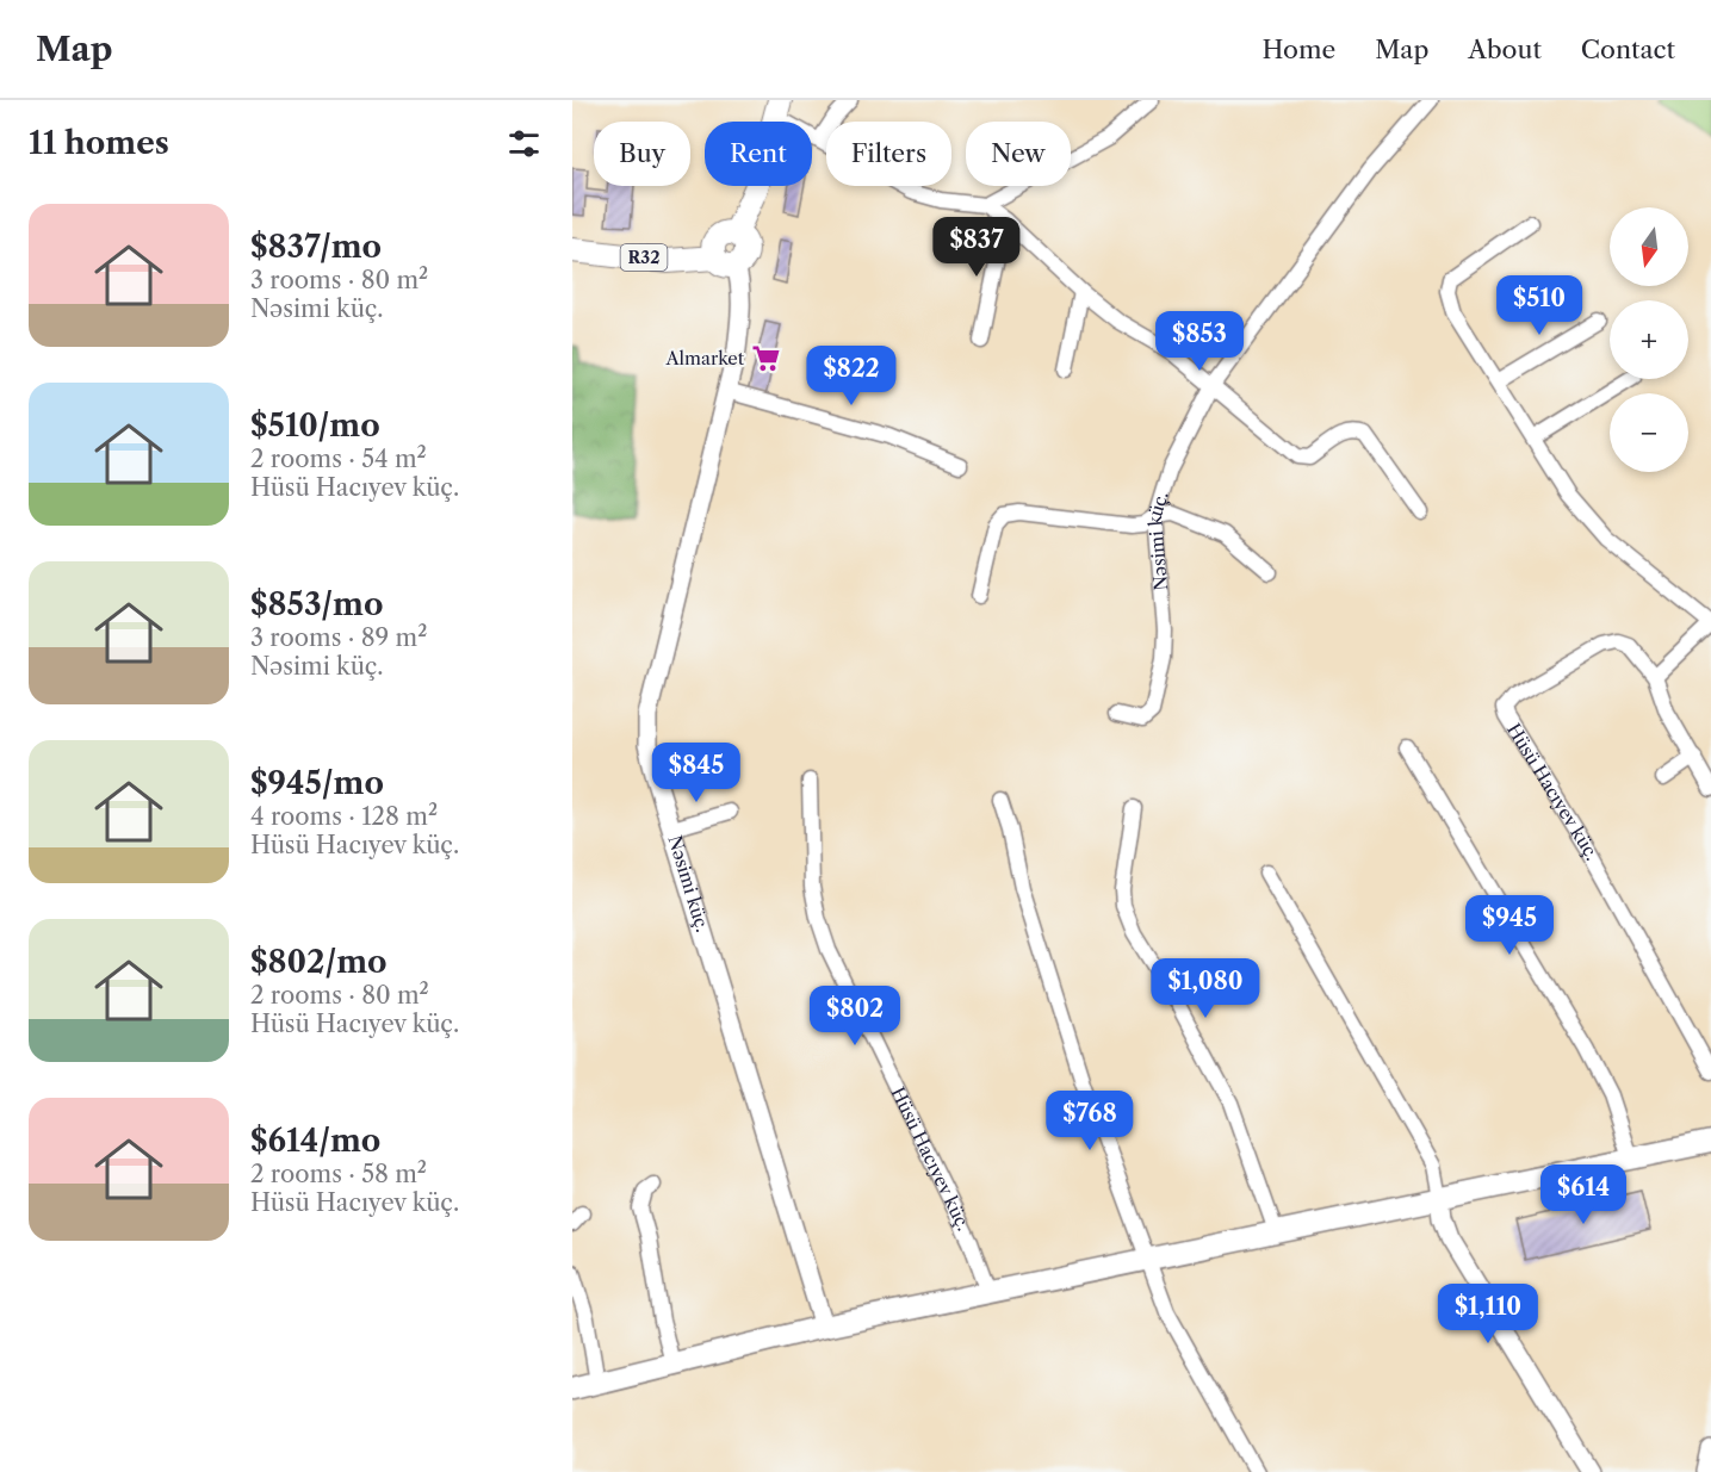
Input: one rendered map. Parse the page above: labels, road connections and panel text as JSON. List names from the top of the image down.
{
  "streets": {
    "main road": ["R32"],
    "street": ["Nəsimi küç.", "Hüsü Hacıyev küç."]
  },
  "crossings": [
    ["R32", "Nəsimi küç."]
  ],
  "places": {
    "supermarket": ["Almarket"]
  },
  "north": "bottom",
  "page": {
    "header": "Map",
    "nav": [
      "Home",
      "Map",
      "About",
      "Contact"
    ],
    "heading": "11 homes",
    "chip": [
      "Buy",
      "Rent",
      "Filters",
      "New"
    ],
    "list": [
      {
        "name": "$837/mo",
        "note": "3 rooms · 80 m² · Nəsimi küç."
      },
      {
        "name": "$510/mo",
        "note": "2 rooms · 54 m² · Hüsü Hacıyev küç."
      },
      {
        "name": "$853/mo",
        "note": "3 rooms · 89 m² · Nəsimi küç."
      },
      {
        "name": "$945/mo",
        "note": "4 rooms · 128 m² · Hüsü Hacıyev küç."
      },
      {
        "name": "$802/mo",
        "note": "2 rooms · 80 m² · Hüsü Hacıyev küç."
      },
      {
        "name": "$614/mo",
        "note": "2 rooms · 58 m² · Hüsü Hacıyev küç."
      }
    ],
    "map_buttons": ["+", "−"],
    "price": [
      "$837",
      "$510",
      "$853",
      "$822",
      "$845",
      "$945",
      "$1,080",
      "$802",
      "$768",
      "$614",
      "$1,110"
    ]
  }
}
